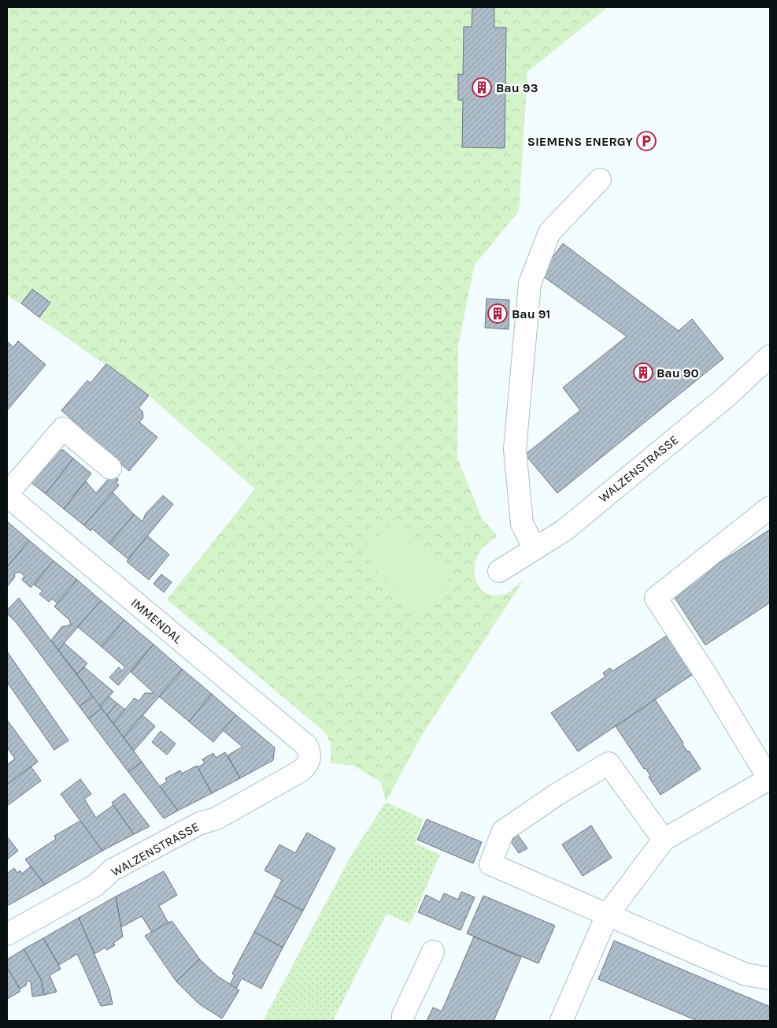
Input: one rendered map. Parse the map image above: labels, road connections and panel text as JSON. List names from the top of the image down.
{
  "streets": {
    "street": ["WALZENSTRASSE", "IMMENDAL"]
  },
  "crossings": [
    ["WALZENSTRASSE", "IMMENDAL"]
  ],
  "places": {
    "building": ["Bau 93", "Bau 91", "Bau 90"],
    "parking": ["SIEMENS ENERGY"]
  }
}
